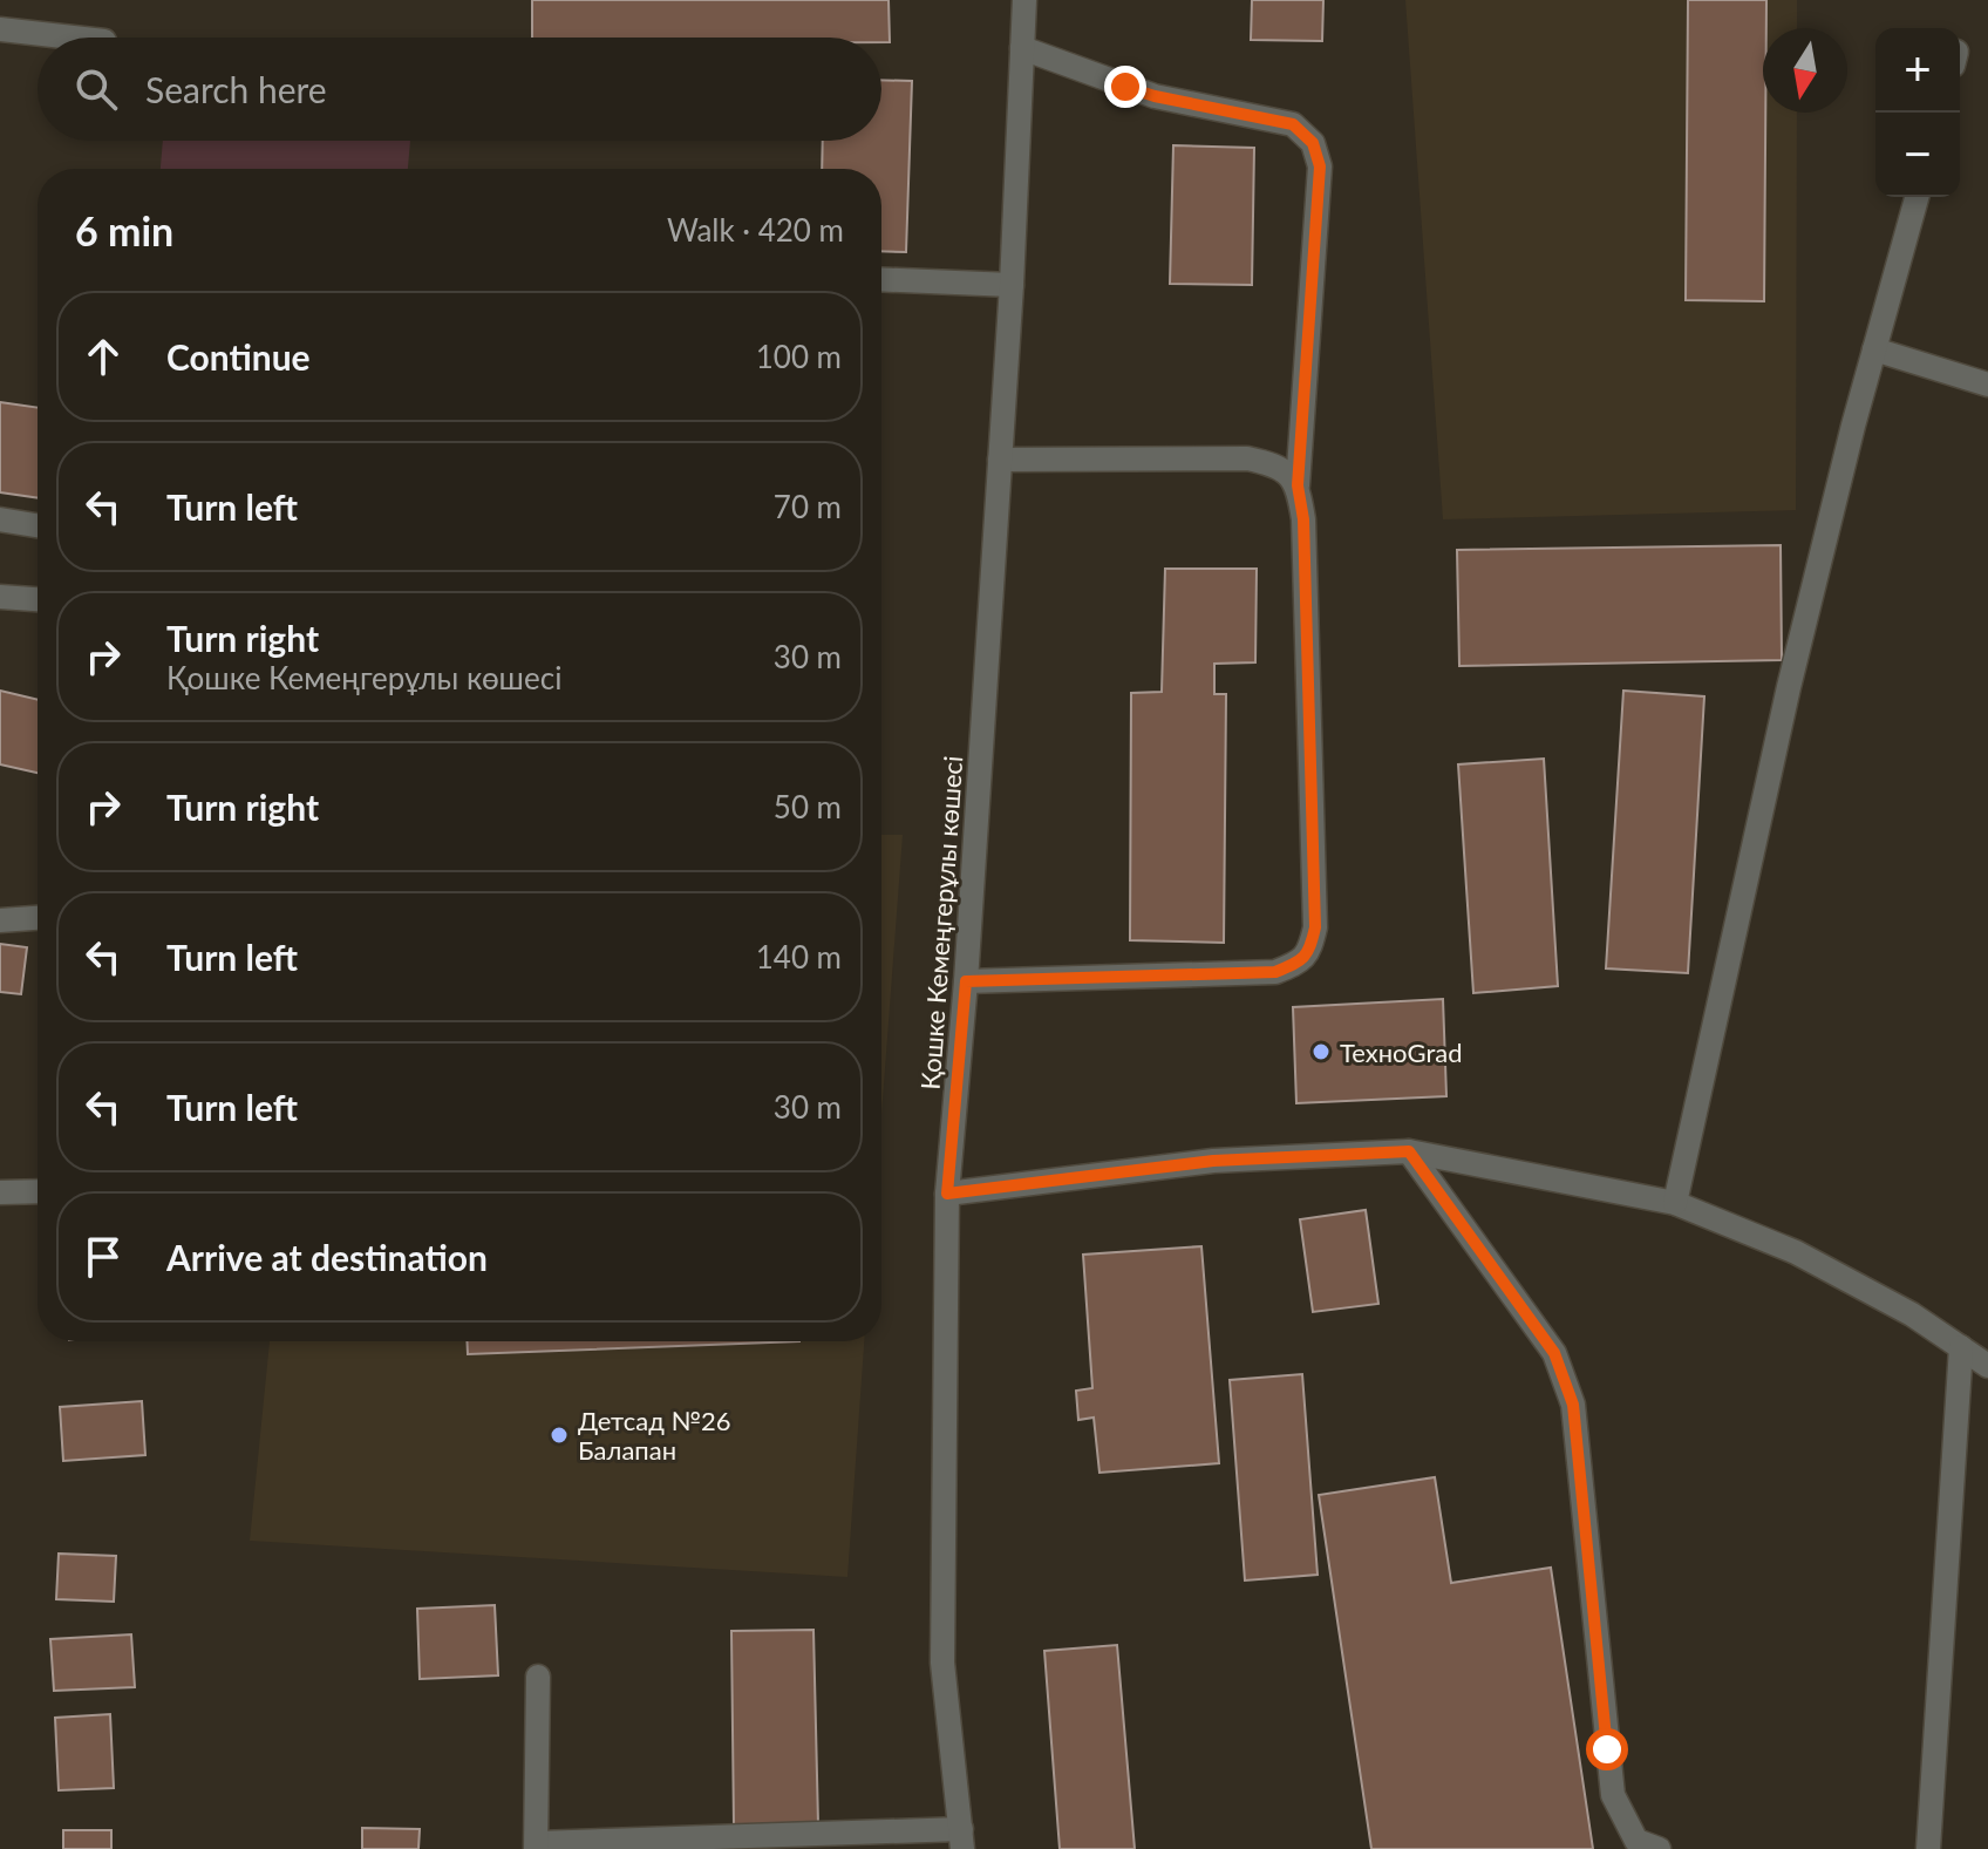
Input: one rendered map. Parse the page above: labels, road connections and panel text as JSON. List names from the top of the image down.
{
  "streets": {
    "street": ["Қошке Кемеңгерұлы көшесі"]
  },
  "places": ["ТехноGrad", "Детсад №26 Балапан"],
  "north": "bottom",
  "page": {
    "map_buttons": ["+", "−"],
    "search": "Search here",
    "heading": ["6 min", "Walk · 420 m"],
    "list": [
      ["Continue", "100 m"],
      ["Turn left", "70 m"],
      ["Turn right", "Қошке Кемеңгерұлы көшесі", "30 m"],
      ["Turn right", "50 m"],
      ["Turn left", "140 m"],
      ["Turn left", "30 m"],
      "Arrive at destination"
    ]
  }
}
